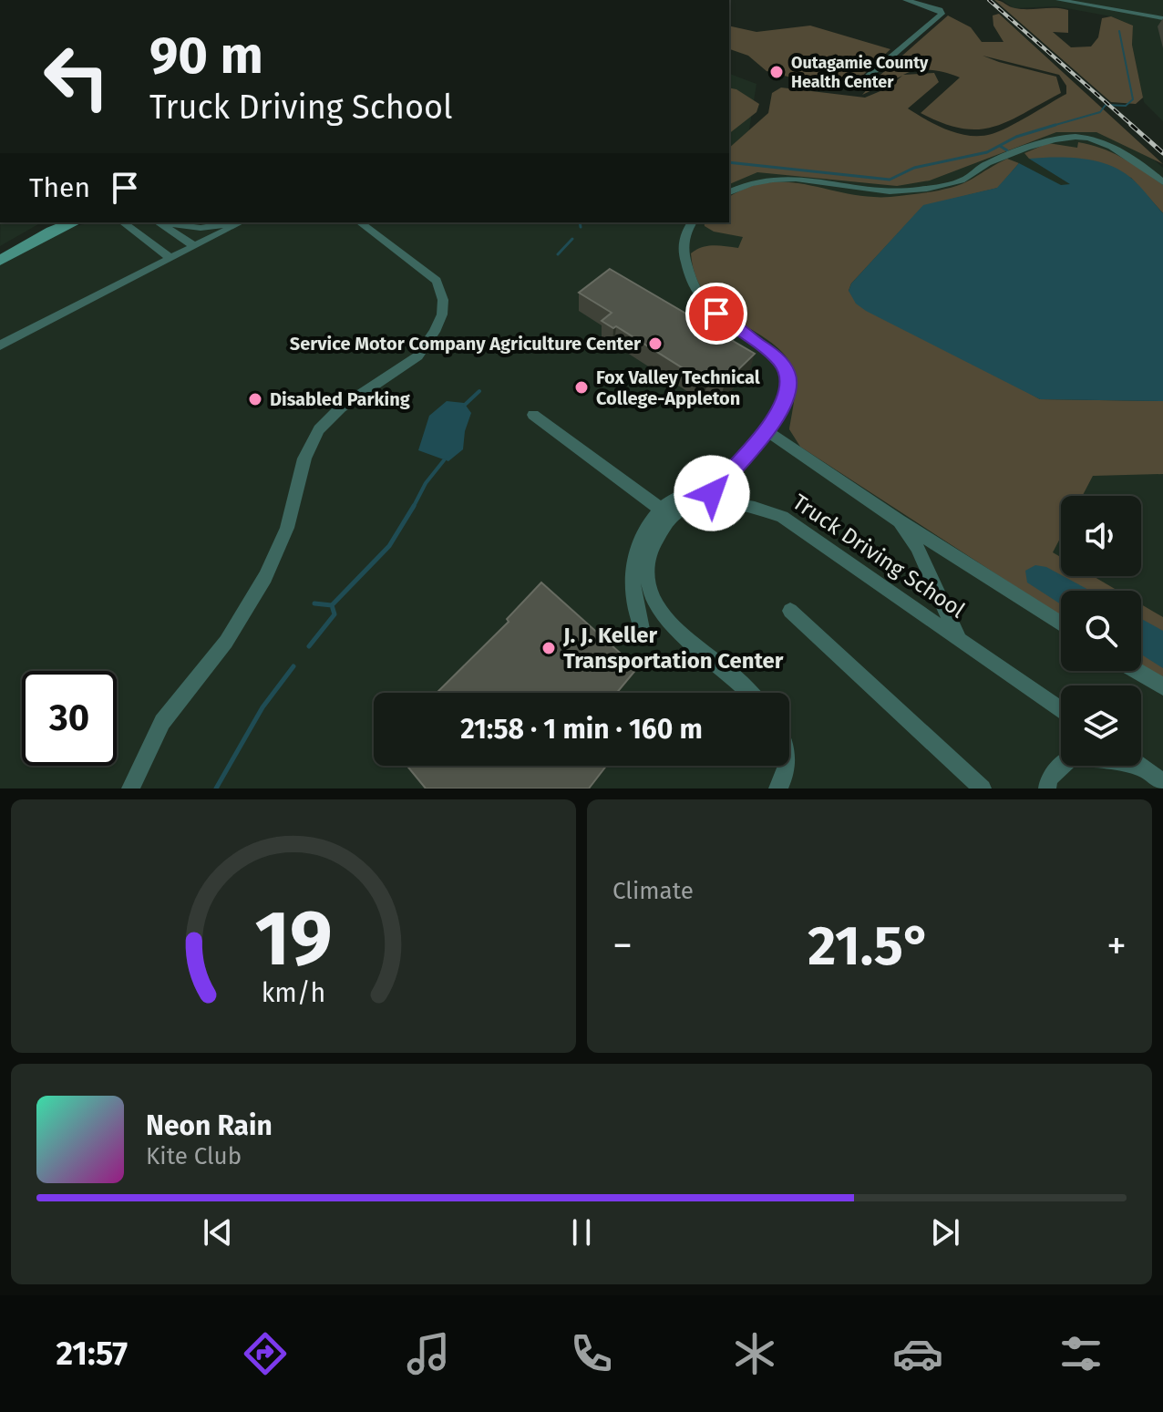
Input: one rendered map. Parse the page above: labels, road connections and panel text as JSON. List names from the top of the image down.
{
  "streets": {
    "street": ["Truck Driving School"]
  },
  "places": [
    "Outagamie County Health Center",
    "Service Motor Company Agriculture Center",
    "Fox Valley Technical College-Appleton",
    "Disabled Parking",
    "J. J. Keller Transportation Center"
  ],
  "page": {
    "turn": ["90 m", "Truck Driving School"],
    "then": "Then",
    "limit": "30",
    "trip": "21:58 · 1 min · 160 m",
    "tile": "Climate",
    "heat": ["−", "21.5°", "+"],
    "song": ["Neon Rain", "Kite Club"],
    "tabs": "21:57",
    "gauge": ["19", "km/h"]
  }
}
